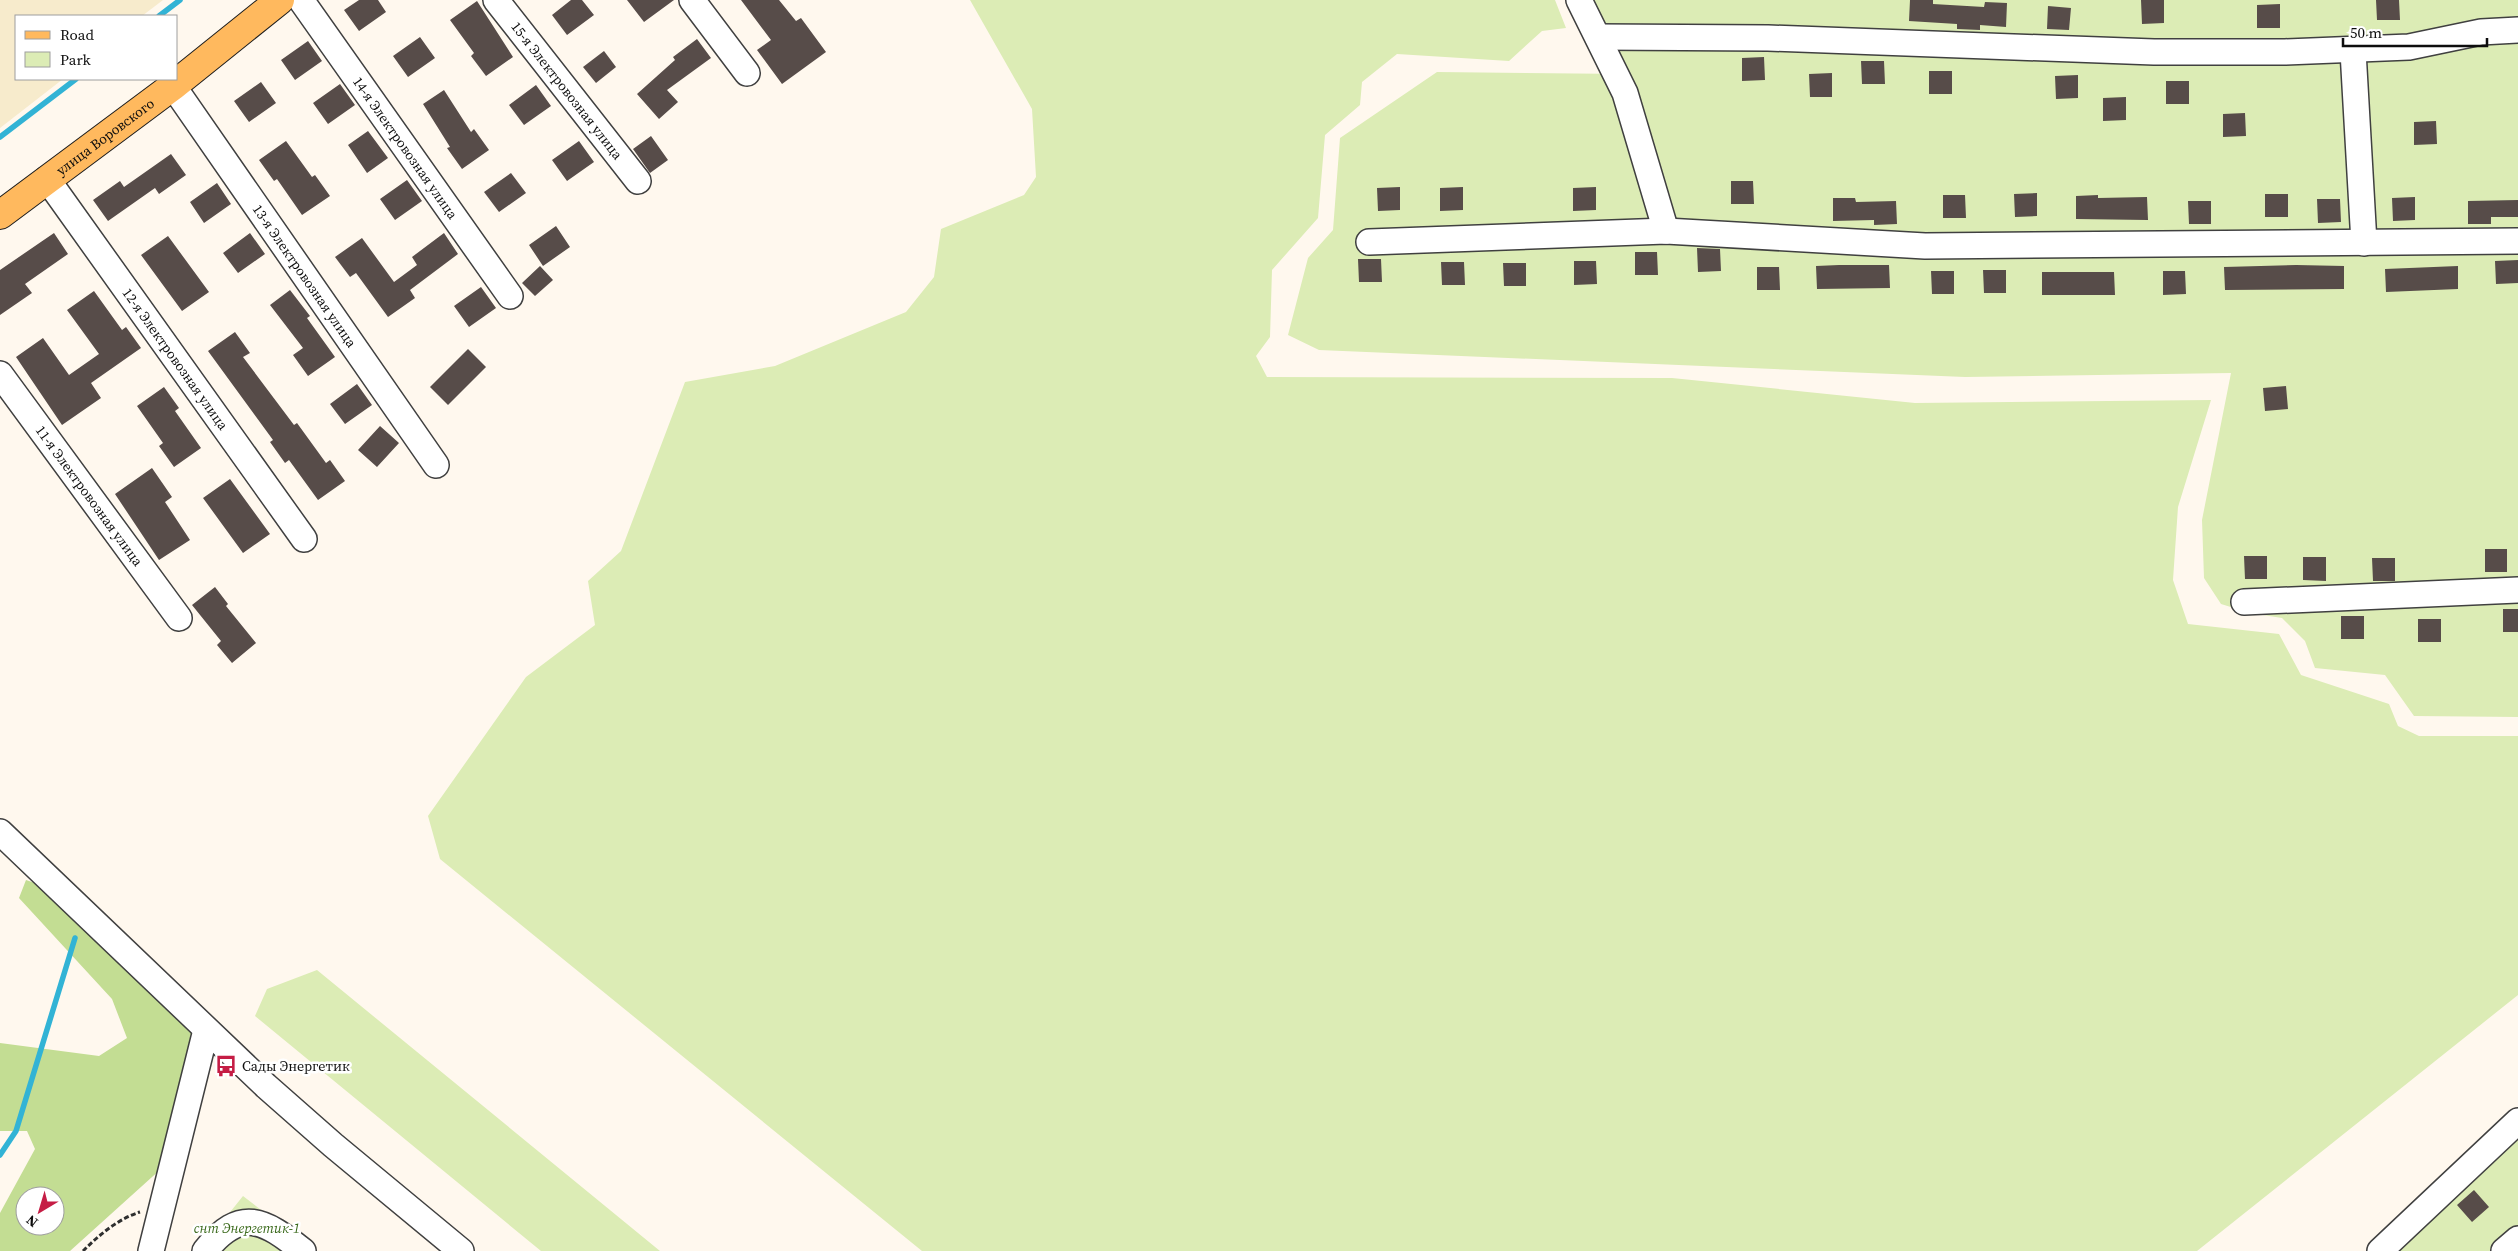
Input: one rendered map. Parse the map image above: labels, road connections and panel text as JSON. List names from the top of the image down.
{
  "streets": {
    "main road": ["улица Воровского"],
    "street": [
      "15-я Электровозная улица",
      "14-я Электровозная улица",
      "13-я Электровозная улица",
      "12-я Электровозная улица",
      "11-я Электровозная улица"
    ]
  },
  "crossings": [
    ["улица Воровского", "13-я Электровозная улица"],
    ["улица Воровского", "12-я Электровозная улица"]
  ],
  "parks": ["снт Энергетик-1"],
  "places": {
    "bus stop": ["Сады Энергетик"]
  },
  "legend": ["Road", "Park"],
  "scale_bar": "50 m",
  "north": "bottom left"
}
